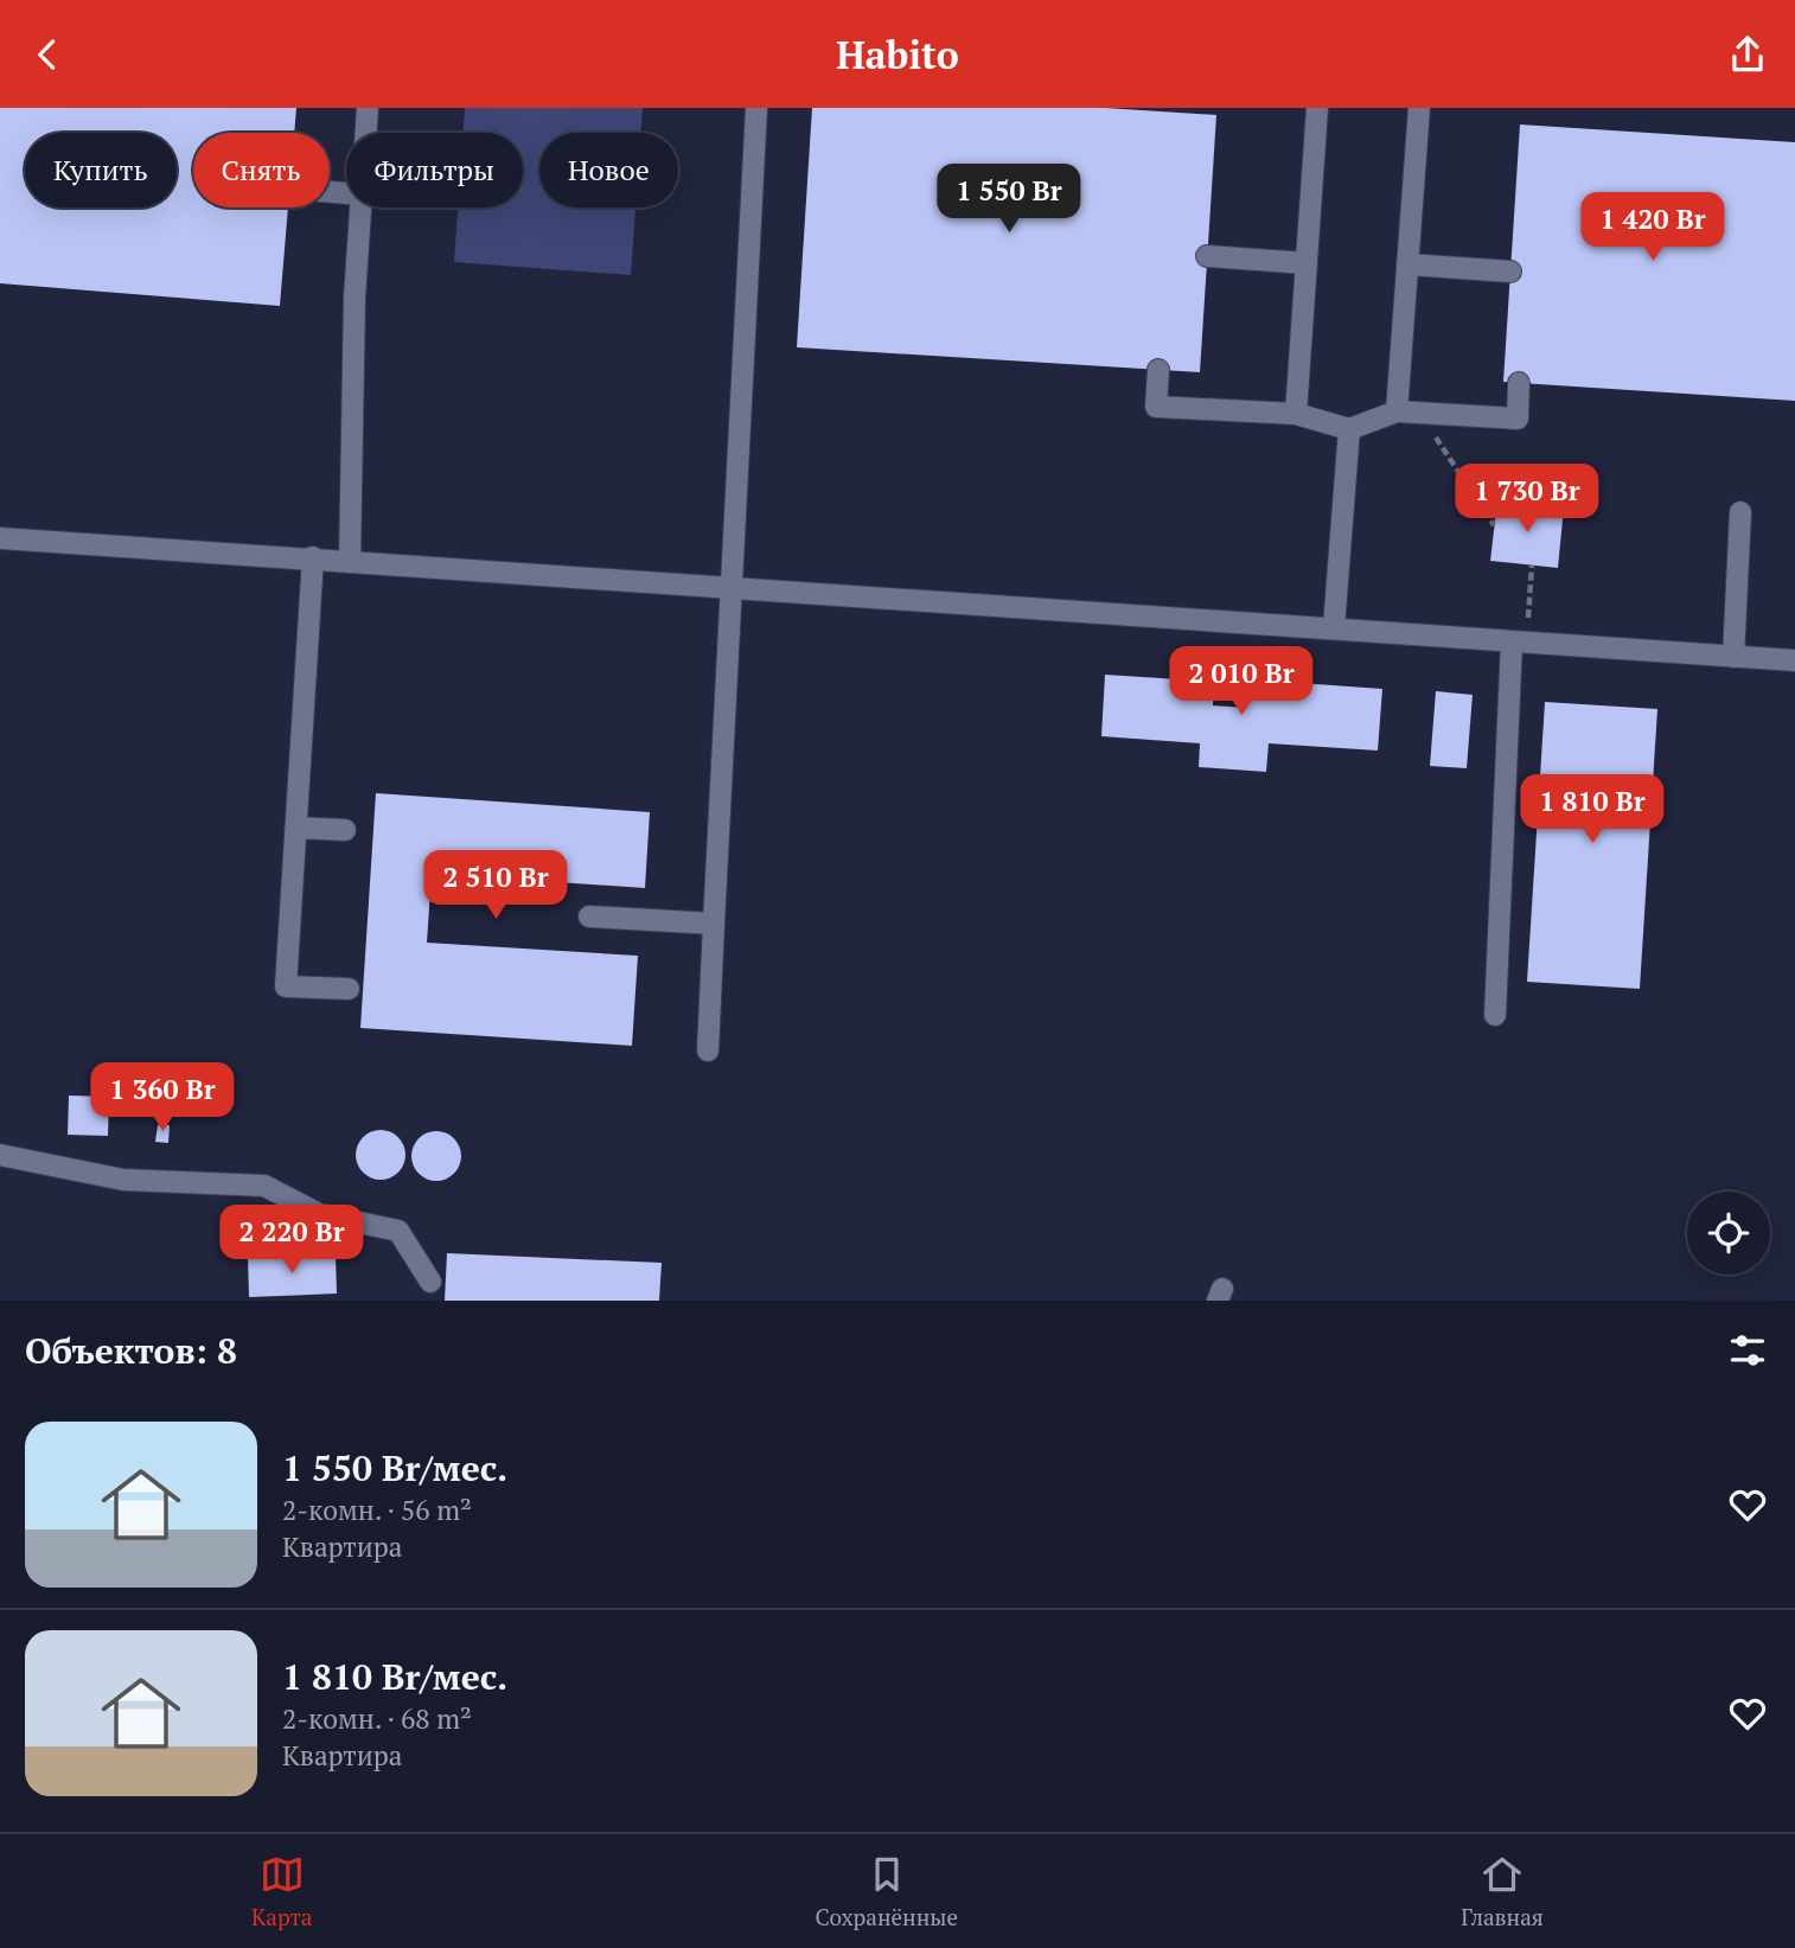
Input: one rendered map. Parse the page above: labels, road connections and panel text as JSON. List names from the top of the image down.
{
  "page": {
    "header": "Habito",
    "chip": [
      "Купить",
      "Снять",
      "Фильтры",
      "Новое"
    ],
    "price": [
      "1 550 Br",
      "1 420 Br",
      "1 730 Br",
      "2 010 Br",
      "1 810 Br",
      "2 510 Br",
      "1 360 Br",
      "2 220 Br"
    ],
    "heading": "Объектов: 8",
    "list": [
      {
        "name": "1 550 Br/мес.",
        "note": "2-комн. · 56 m² · Квартира"
      },
      {
        "name": "1 810 Br/мес.",
        "note": "2-комн. · 68 m² · Квартира"
      }
    ],
    "tabs": ["Карта", "Сохранённые", "Главная"]
  }
}
